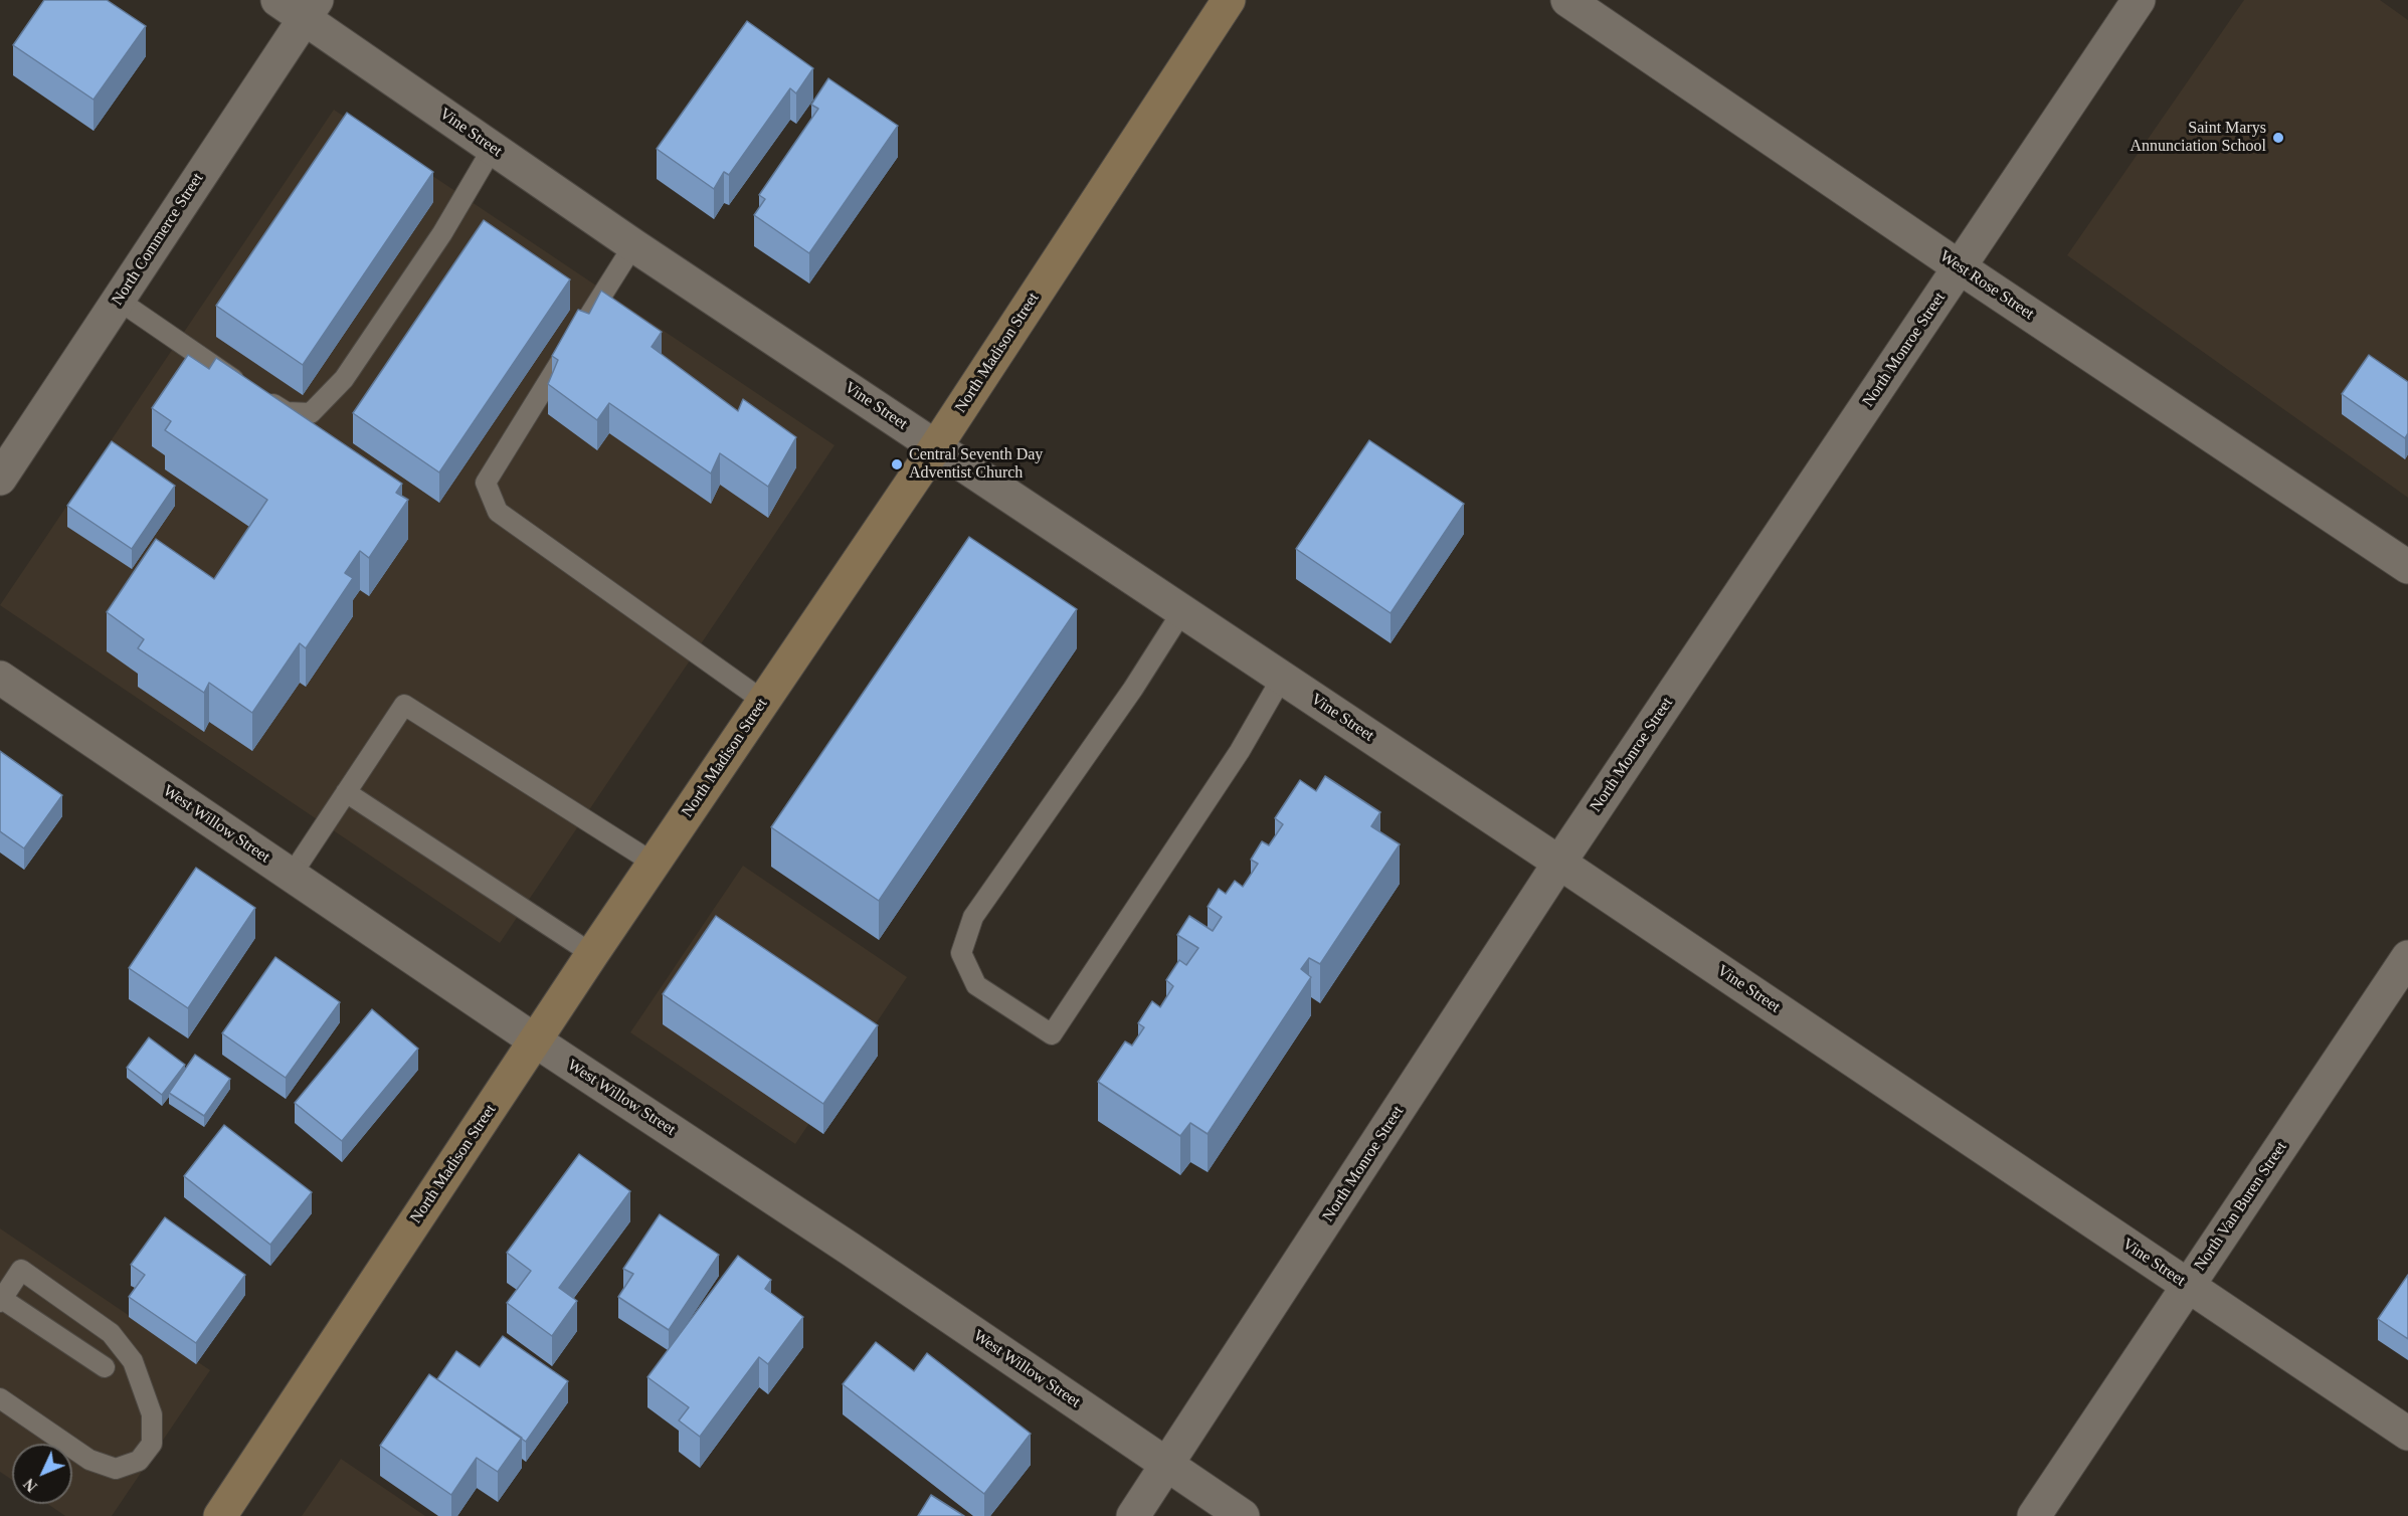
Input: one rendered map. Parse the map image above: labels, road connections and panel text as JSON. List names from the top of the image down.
{
  "streets": {
    "street": [
      "Vine Street",
      "North Commerce Street",
      "West Rose Street",
      "North Monroe Street",
      "North Madison Street",
      "West Willow Street",
      "North Van Buren Street"
    ]
  },
  "crossings": [
    ["Vine Street", "North Commerce Street"],
    ["Vine Street", "North Monroe Street"],
    ["Vine Street", "North Madison Street"],
    ["Vine Street", "North Van Buren Street"],
    ["West Rose Street", "North Monroe Street"],
    ["North Monroe Street", "West Willow Street"],
    ["North Madison Street", "West Willow Street"]
  ],
  "places": ["Saint Marys Annunciation School", "Central Seventh Day Adventist Church"],
  "north": "bottom left"
}
